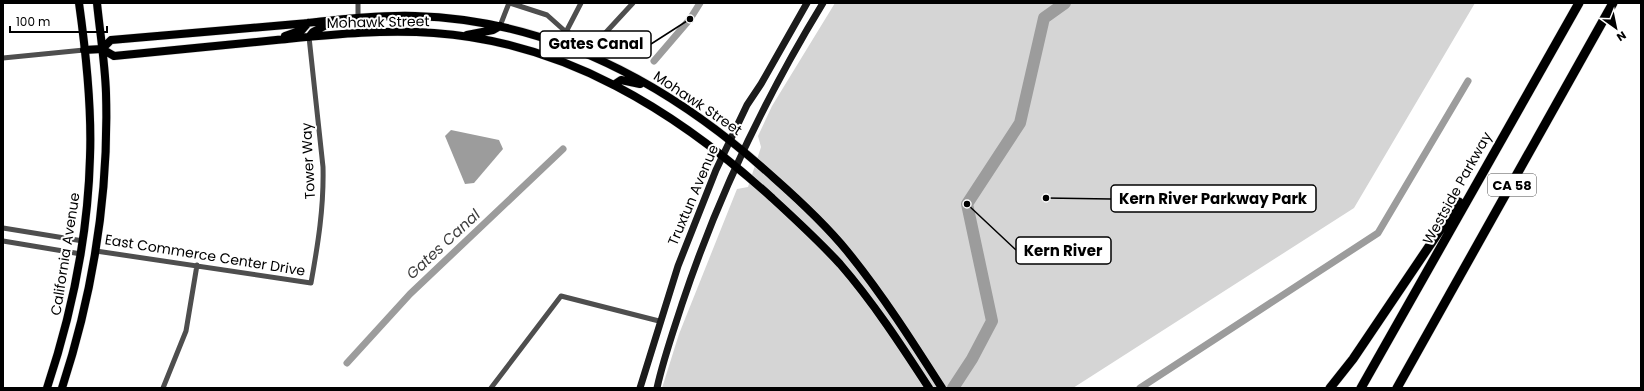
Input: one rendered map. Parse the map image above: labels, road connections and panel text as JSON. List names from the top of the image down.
{
  "streets": {
    "highway": ["CA 58", "Westside Parkway"],
    "main road": ["Mohawk Street", "Truxtun Avenue", "California Avenue"],
    "street": ["Tower Way", "East Commerce Center Drive"]
  },
  "crossings": [
    ["Mohawk Street", "Tower Way"],
    ["Mohawk Street", "Truxtun Avenue"],
    ["Mohawk Street", "California Avenue"],
    ["Tower Way", "East Commerce Center Drive"],
    ["California Avenue", "East Commerce Center Drive"]
  ],
  "water": ["Gates Canal"],
  "places": ["Gates Canal", "Kern River Parkway Park", "Kern River"],
  "scale_bar": "100 m",
  "north": "bottom right"
}
